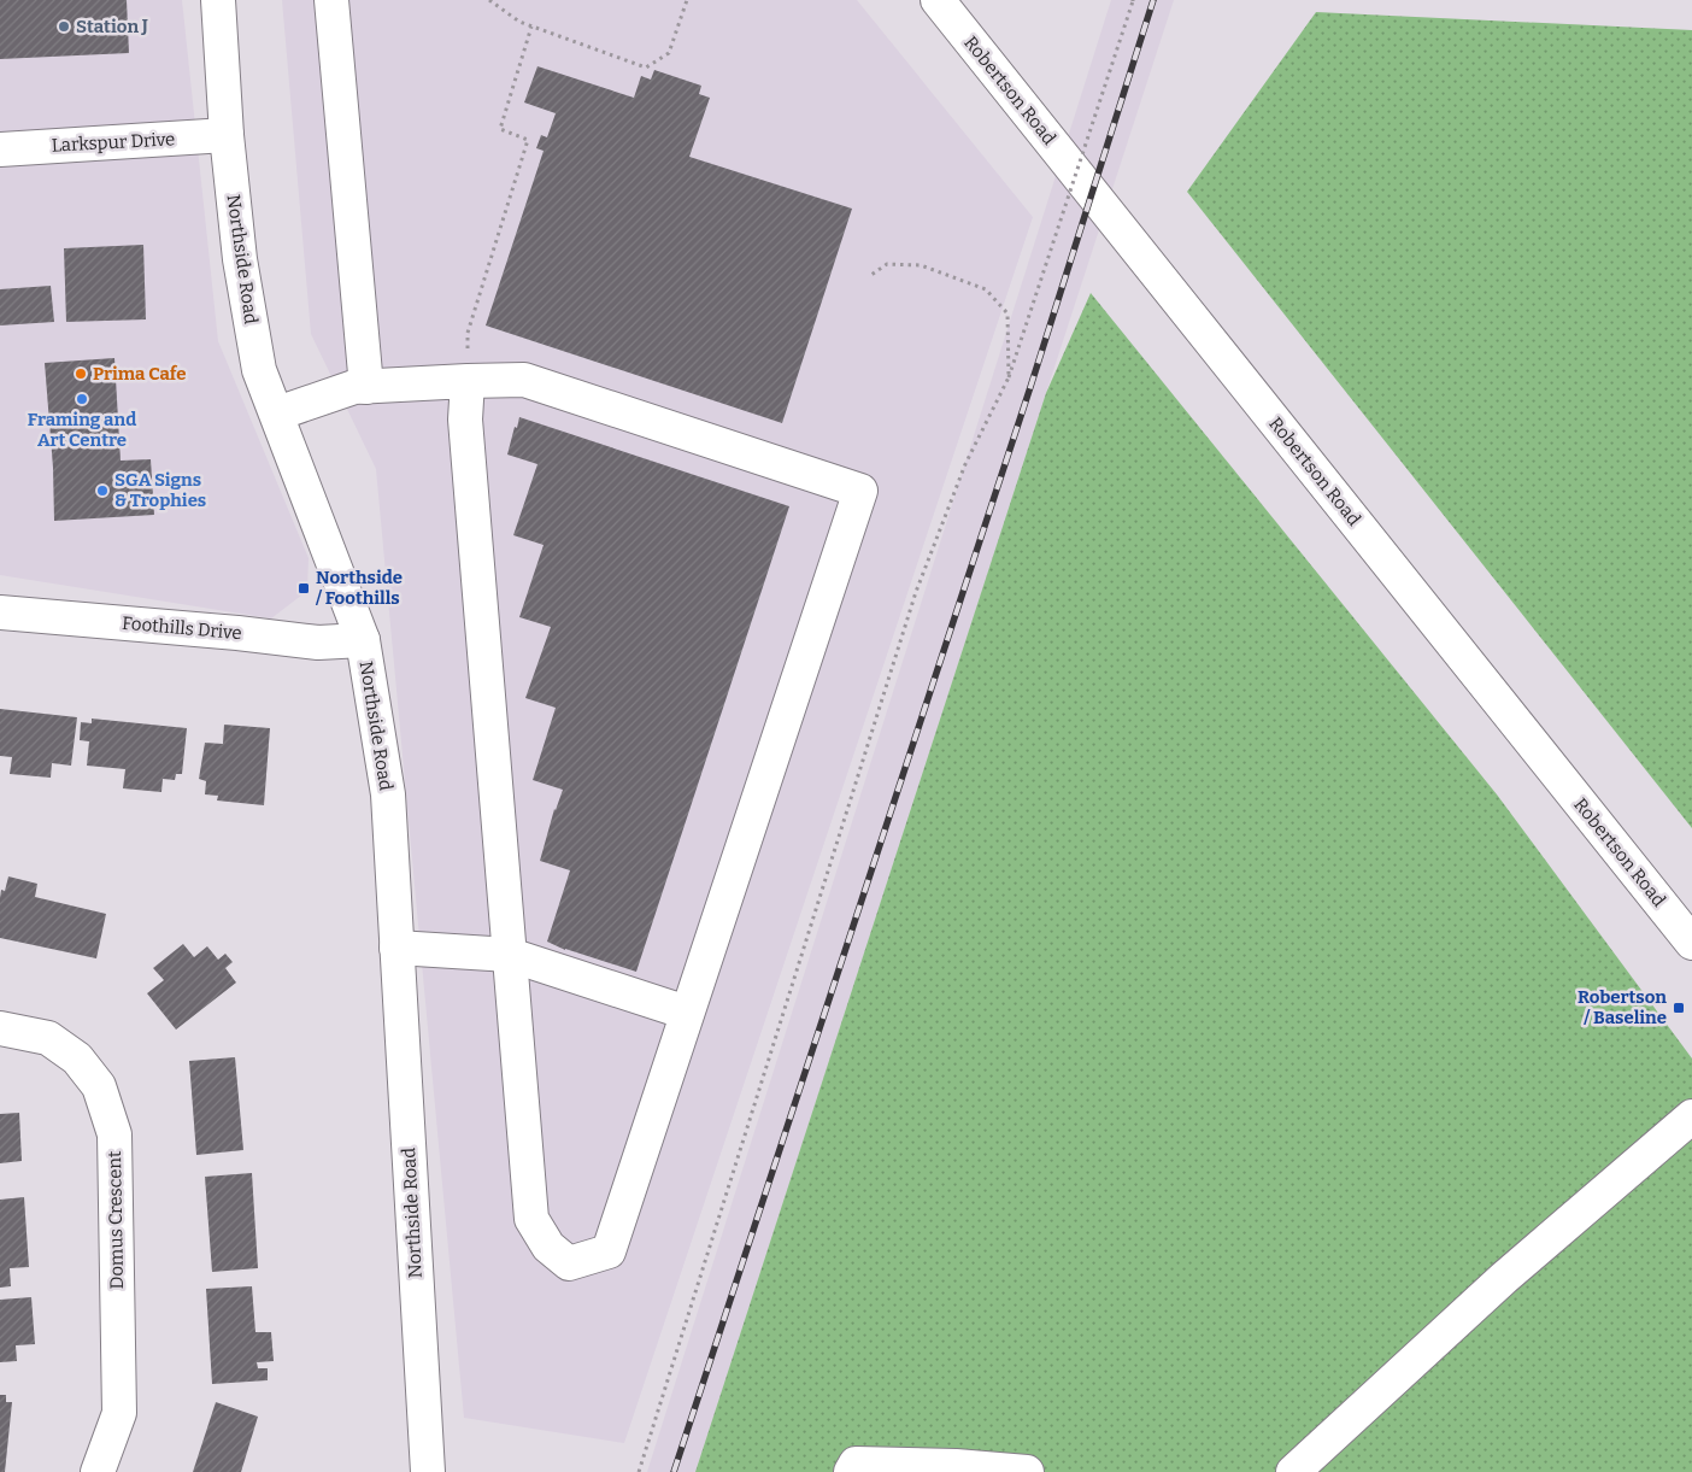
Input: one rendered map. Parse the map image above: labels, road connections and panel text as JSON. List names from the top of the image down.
{
  "streets": {
    "street": [
      "Robertson Road",
      "Larkspur Drive",
      "Northside Road",
      "Foothills Drive",
      "Domus Crescent"
    ]
  },
  "crossings": [
    ["Larkspur Drive", "Northside Road"],
    ["Northside Road", "Foothills Drive"]
  ],
  "places": {
    "other": [
      "Station J",
      "Prima Cafe",
      "Framing and Art Centre",
      "SGA Signs & Trophies"
    ],
    "transit": ["Northside / Foothills", "Robertson / Baseline"]
  }
}
